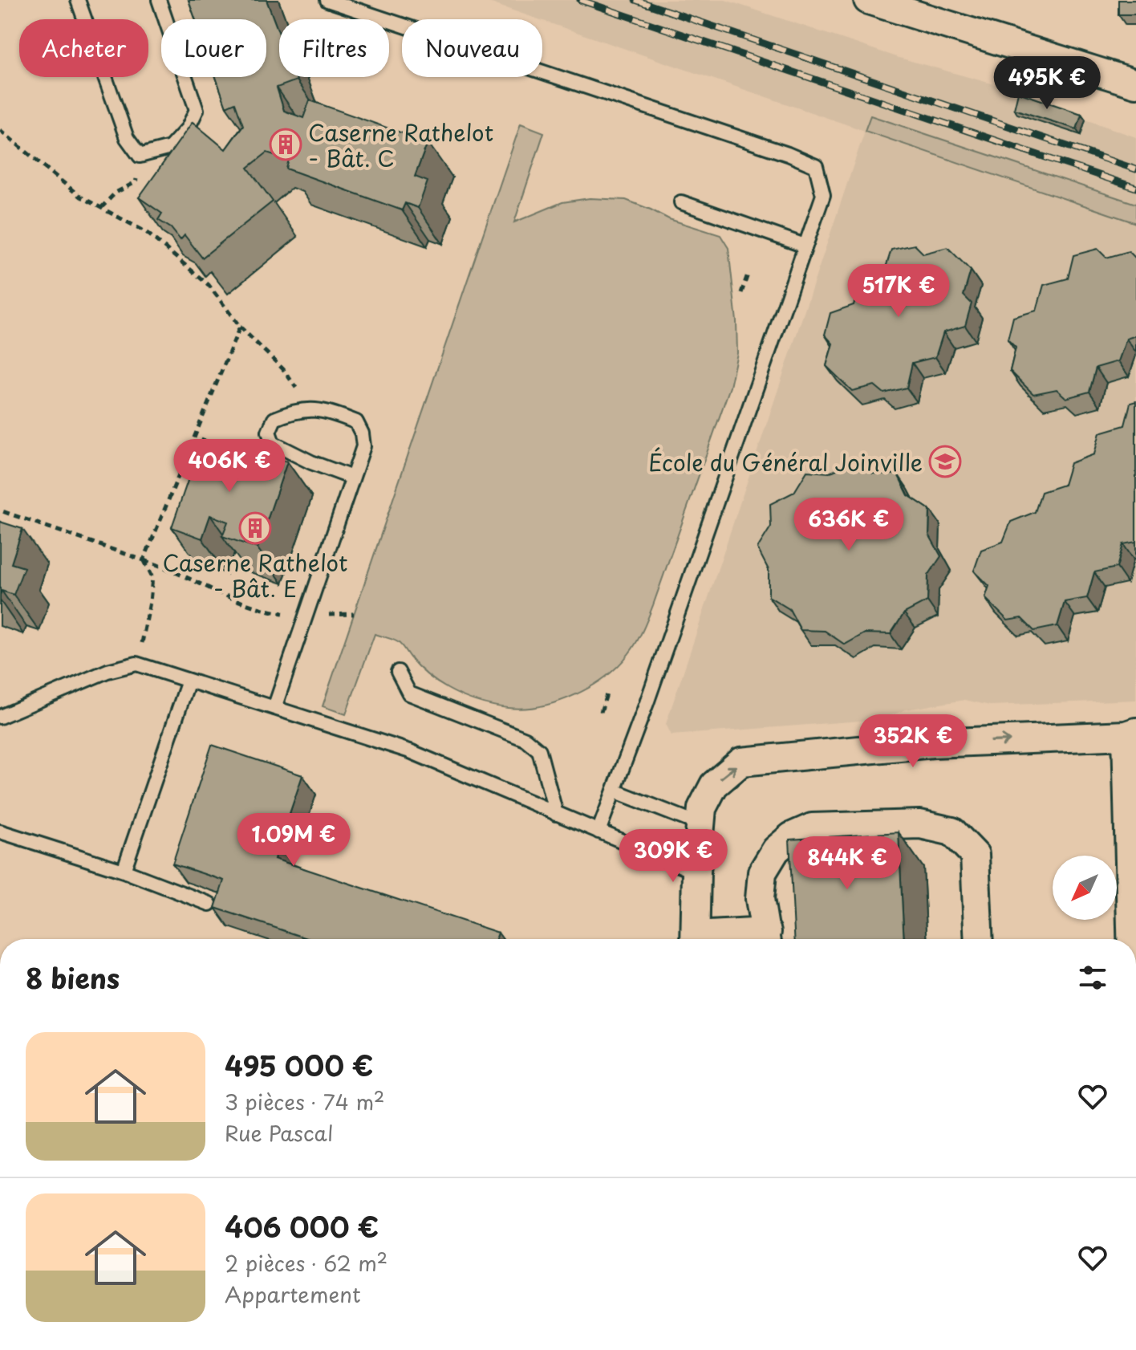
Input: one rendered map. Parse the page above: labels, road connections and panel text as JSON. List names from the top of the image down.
{
  "places": {
    "building": ["Caserne Rathelot - Bât. C", "Caserne Rathelot - Bât. E"],
    "school or university": ["École du Général Joinville"]
  },
  "north": "bottom left",
  "page": {
    "chip": [
      "Acheter",
      "Louer",
      "Filtres",
      "Nouveau"
    ],
    "price": [
      "495K €",
      "517K €",
      "406K €",
      "636K €",
      "352K €",
      "1.09M €",
      "309K €",
      "844K €"
    ],
    "heading": "8 biens",
    "list": [
      {
        "name": "495 000 €",
        "note": "3 pièces · 74 m² · Rue Pascal"
      },
      {
        "name": "406 000 €",
        "note": "2 pièces · 62 m² · Appartement"
      }
    ]
  }
}
